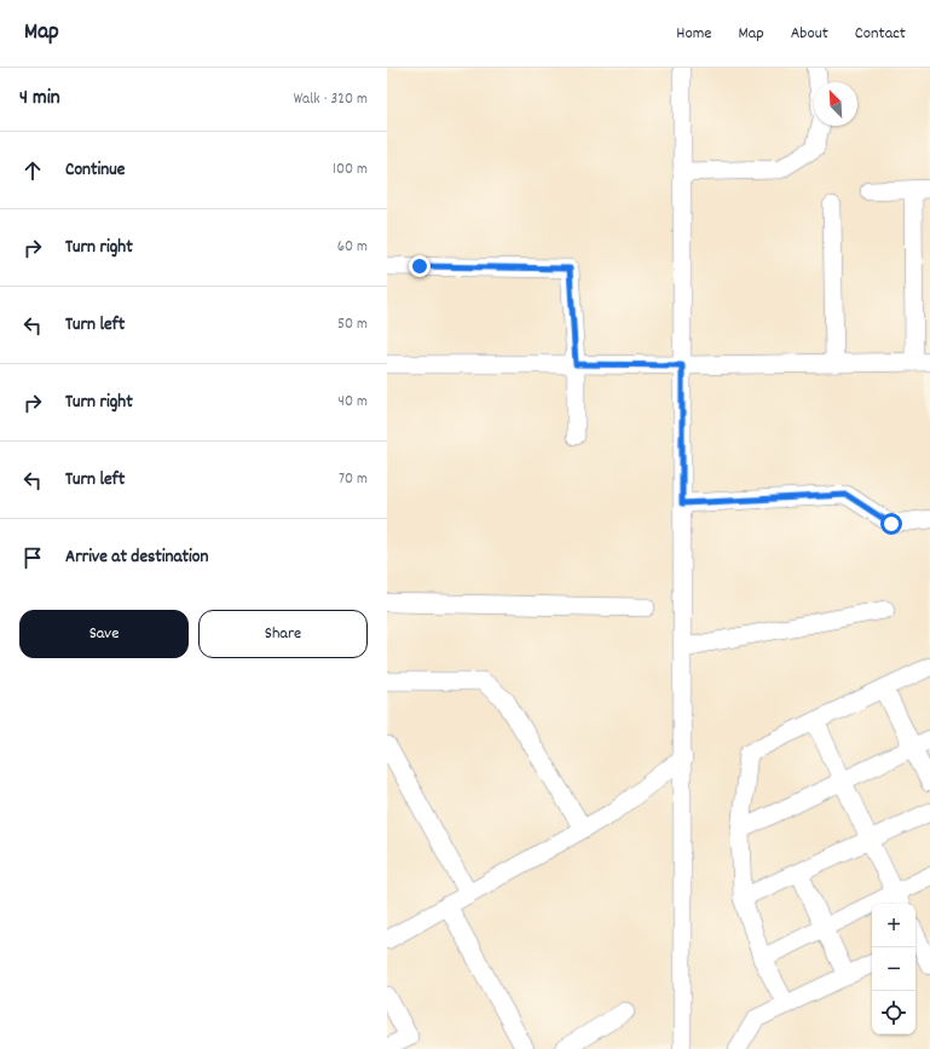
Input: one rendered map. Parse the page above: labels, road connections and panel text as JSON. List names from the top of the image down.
{
  "north": "top left",
  "page": {
    "header": "Map",
    "nav": [
      "Home",
      "Map",
      "About",
      "Contact"
    ],
    "heading": ["4 min", "Walk · 320 m"],
    "list": [
      ["Continue", "100 m"],
      ["Turn right", "60 m"],
      ["Turn left", "50 m"],
      ["Turn right", "40 m"],
      ["Turn left", "70 m"],
      "Arrive at destination"
    ],
    "buttons": ["Save", "Share"],
    "map_buttons": ["+", "−"]
  }
}
